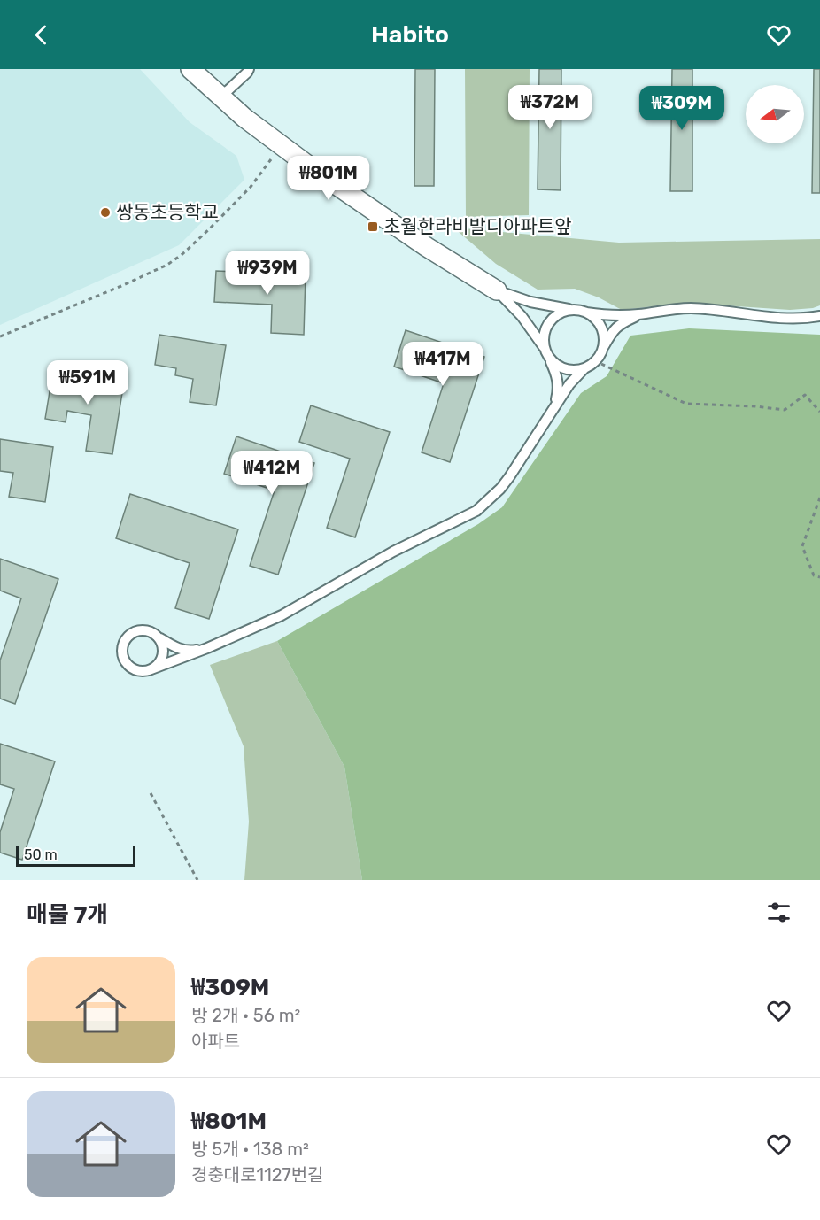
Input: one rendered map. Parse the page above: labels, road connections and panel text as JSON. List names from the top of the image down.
{
  "places": {
    "other": ["쌍동초등학교"],
    "transit": ["초월한라비발디아파트앞"]
  },
  "scale_bar": "50 m",
  "north": "left",
  "page": {
    "header": "Habito",
    "price": [
      "₩372M",
      "₩309M",
      "₩801M",
      "₩939M",
      "₩417M",
      "₩591M",
      "₩412M"
    ],
    "scale": "50 m",
    "heading": "매물 7개",
    "list": [
      {
        "name": "₩309M",
        "note": "방 2개 · 56 m² · 아파트"
      },
      {
        "name": "₩801M",
        "note": "방 5개 · 138 m² · 경충대로1127번길"
      }
    ]
  }
}
